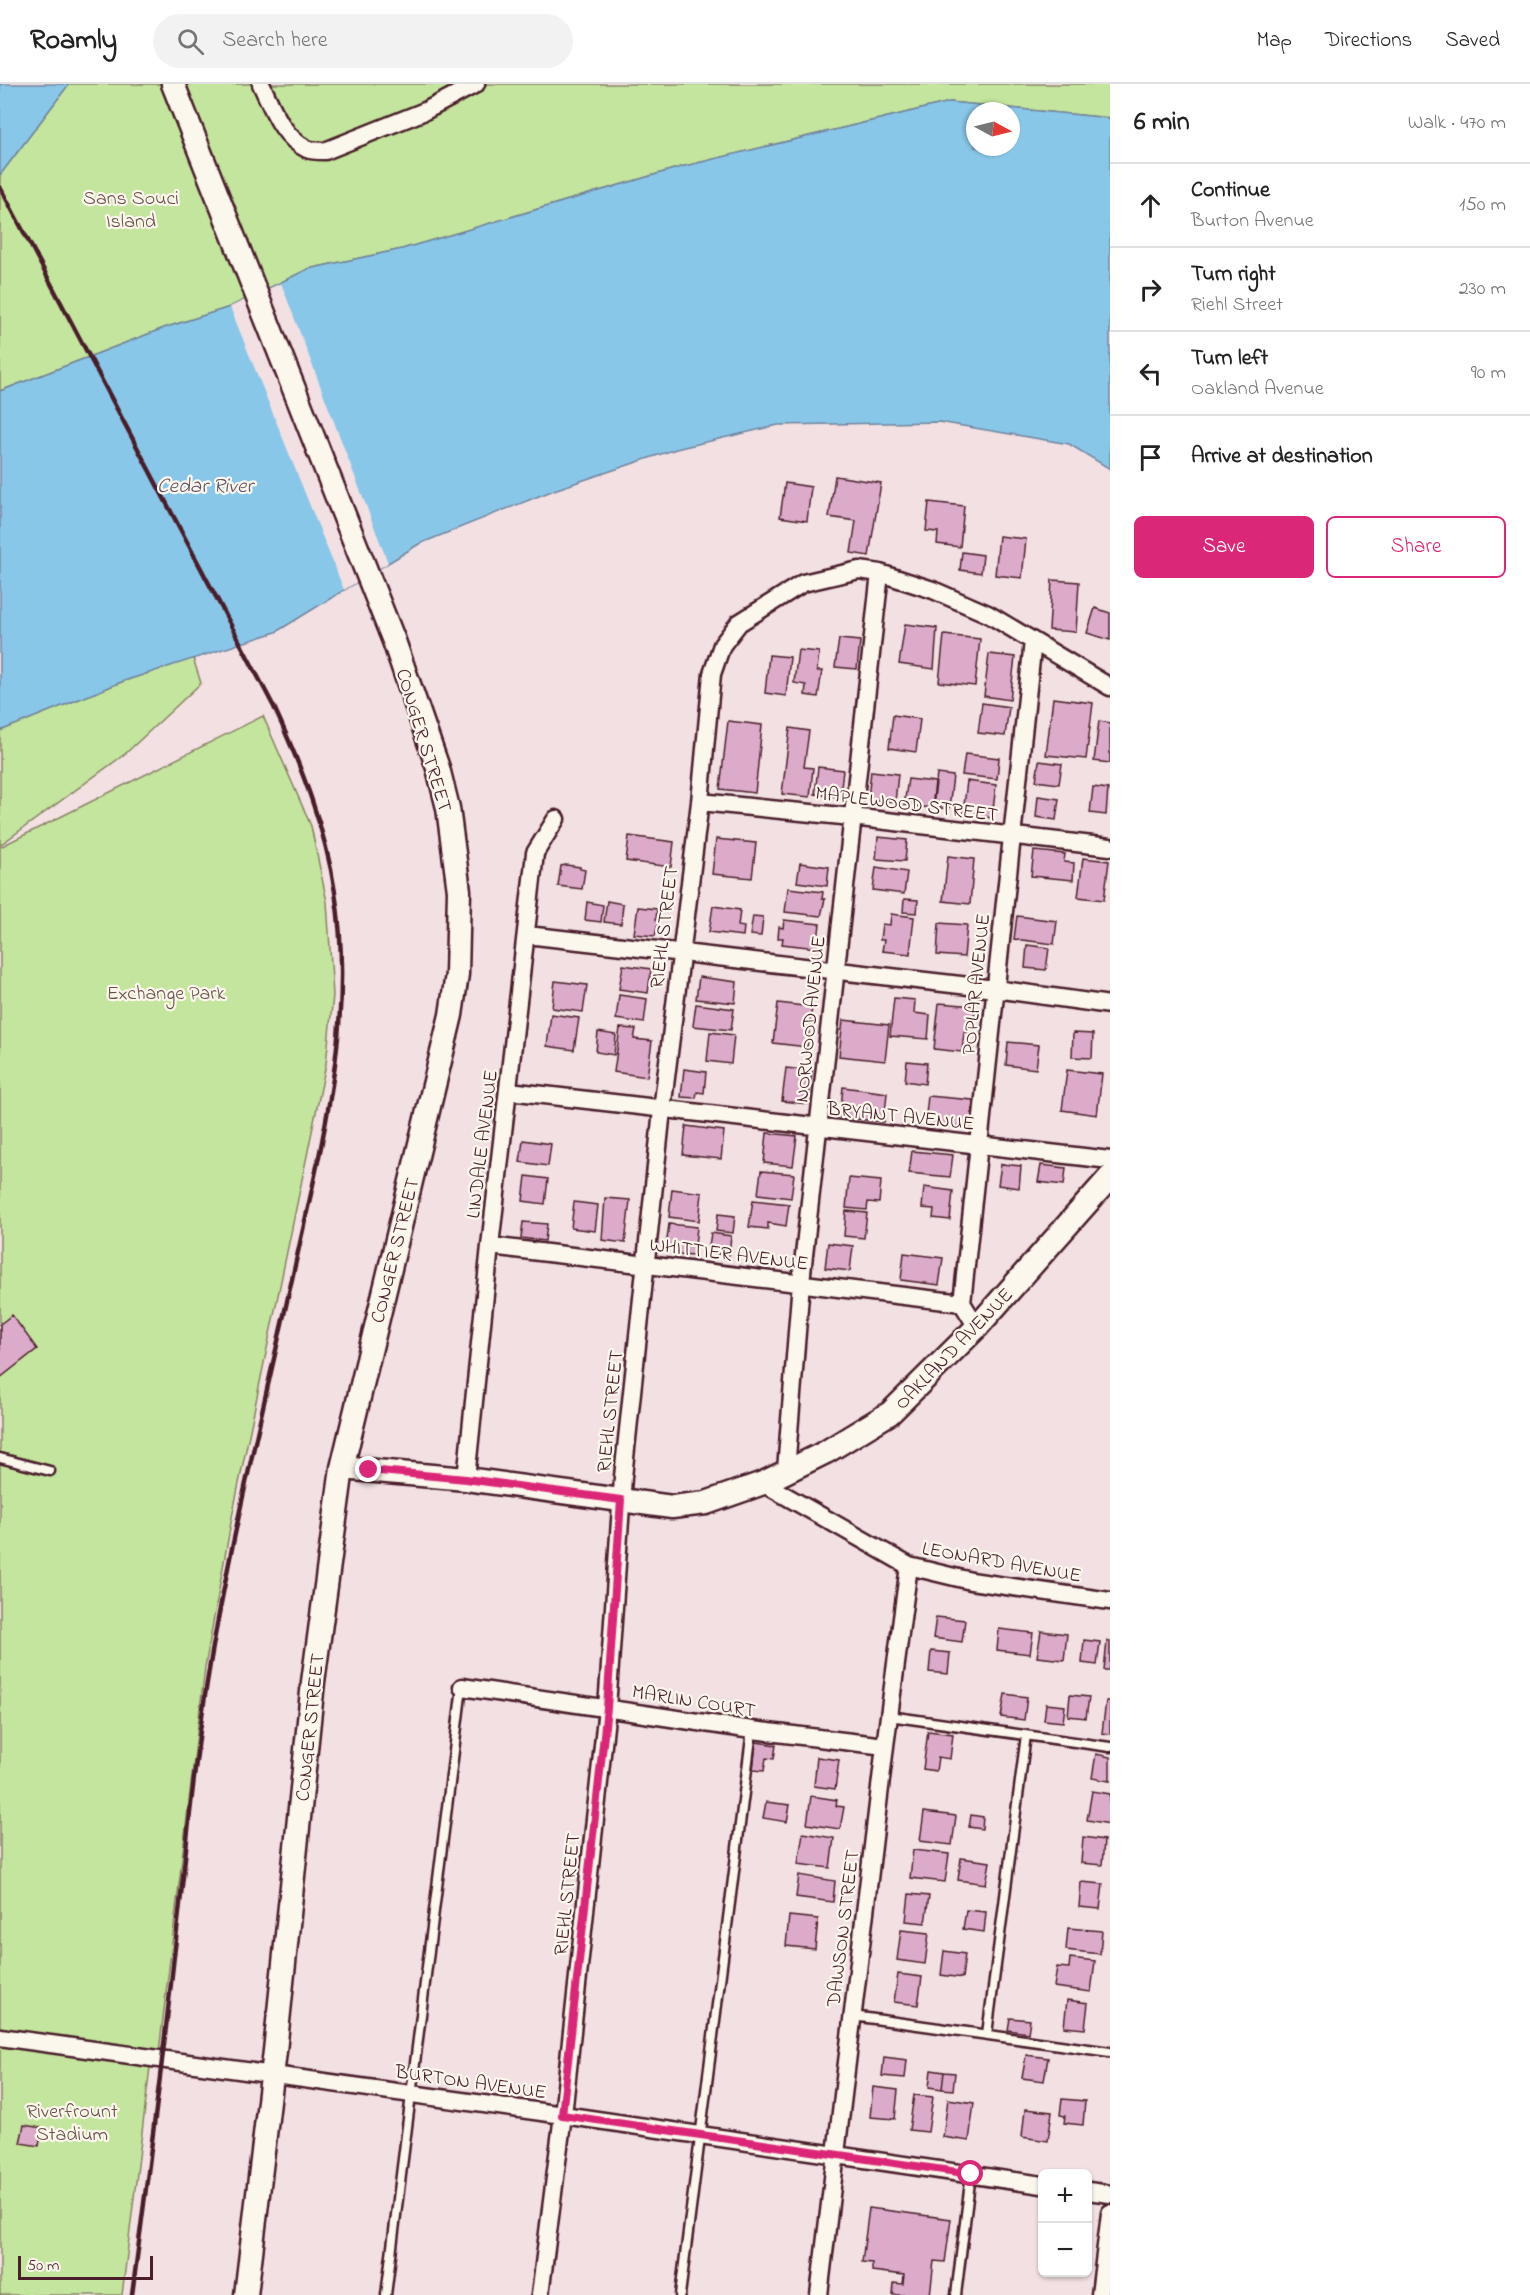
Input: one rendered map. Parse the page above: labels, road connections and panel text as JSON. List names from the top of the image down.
{
  "streets": {
    "main road": ["CONGER STREET", "OAKLAND AVENUE"],
    "street": [
      "MAPLEWOOD STREET",
      "RIEHL STREET",
      "POPLAR AVENUE",
      "NORWOOD AVENUE",
      "BRYANT AVENUE",
      "LINDALE AVENUE",
      "WHITTIER AVENUE",
      "LEONARD AVENUE",
      "MARLIN COURT",
      "DAWSON STREET",
      "BURTON AVENUE"
    ]
  },
  "crossings": [
    ["CONGER STREET", "OAKLAND AVENUE"],
    ["CONGER STREET", "BURTON AVENUE"],
    ["MAPLEWOOD STREET", "RIEHL STREET"],
    ["MAPLEWOOD STREET", "POPLAR AVENUE"],
    ["MAPLEWOOD STREET", "NORWOOD AVENUE"],
    ["RIEHL STREET", "POPLAR AVENUE"],
    ["RIEHL STREET", "NORWOOD AVENUE"],
    ["RIEHL STREET", "BRYANT AVENUE"],
    ["RIEHL STREET", "WHITTIER AVENUE"],
    ["RIEHL STREET", "OAKLAND AVENUE"],
    ["RIEHL STREET", "MARLIN COURT"],
    ["RIEHL STREET", "BURTON AVENUE"],
    ["POPLAR AVENUE", "BRYANT AVENUE"],
    ["POPLAR AVENUE", "WHITTIER AVENUE"],
    ["NORWOOD AVENUE", "BRYANT AVENUE"],
    ["NORWOOD AVENUE", "WHITTIER AVENUE"],
    ["NORWOOD AVENUE", "OAKLAND AVENUE"],
    ["BRYANT AVENUE", "LINDALE AVENUE"],
    ["LINDALE AVENUE", "WHITTIER AVENUE"],
    ["LINDALE AVENUE", "OAKLAND AVENUE"],
    ["OAKLAND AVENUE", "LEONARD AVENUE"],
    ["LEONARD AVENUE", "DAWSON STREET"],
    ["MARLIN COURT", "DAWSON STREET"],
    ["DAWSON STREET", "BURTON AVENUE"]
  ],
  "water": ["Cedar River"],
  "parks": ["Sans Souci Island", "Exchange Park", "Riverfrount Stadium"],
  "scale_bar": "50 m",
  "north": "right",
  "page": {
    "header": "Roamly",
    "search": "Search here",
    "nav": ["Map", "Directions", "Saved"],
    "heading": ["6 min", "Walk · 470 m"],
    "list": [
      ["Continue", "Burton Avenue", "150 m"],
      ["Turn right", "Riehl Street", "230 m"],
      ["Turn left", "Oakland Avenue", "90 m"],
      "Arrive at destination"
    ],
    "buttons": ["Save", "Share"],
    "map_buttons": ["+", "−"],
    "scale": "50 m"
  }
}
